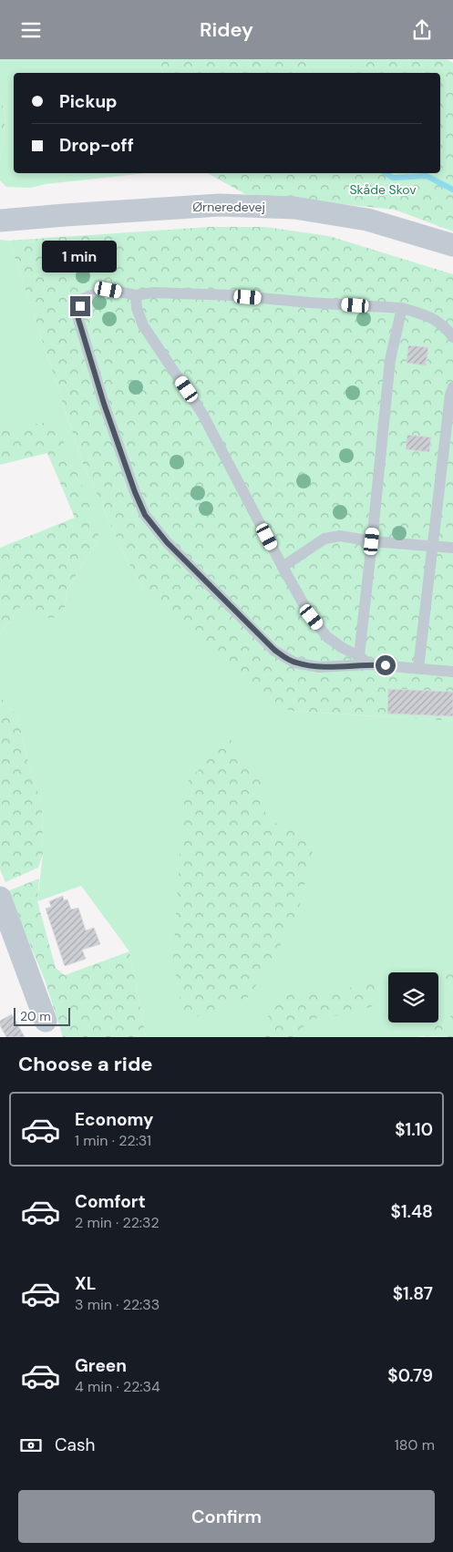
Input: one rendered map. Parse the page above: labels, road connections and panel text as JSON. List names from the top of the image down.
{
  "streets": {
    "street": ["Ørneredevej"]
  },
  "parks": ["Skåde Skov"],
  "scale_bar": "20 m",
  "page": {
    "header": "Ridey",
    "banner": ["Pickup", "Drop-off"],
    "bubble": "1 min",
    "scale": "20 m",
    "heading": "Choose a ride",
    "list": [
      {
        "name": "Economy",
        "note": "1 min · 22:31",
        "value": "$1.10"
      },
      {
        "name": "Comfort",
        "note": "2 min · 22:32",
        "value": "$1.48"
      },
      {
        "name": "XL",
        "note": "3 min · 22:33",
        "value": "$1.87"
      },
      {
        "name": "Green",
        "note": "4 min · 22:34",
        "value": "$0.79"
      }
    ],
    "pay": ["Cash", "180 m"],
    "buttons": "Confirm"
  }
}
